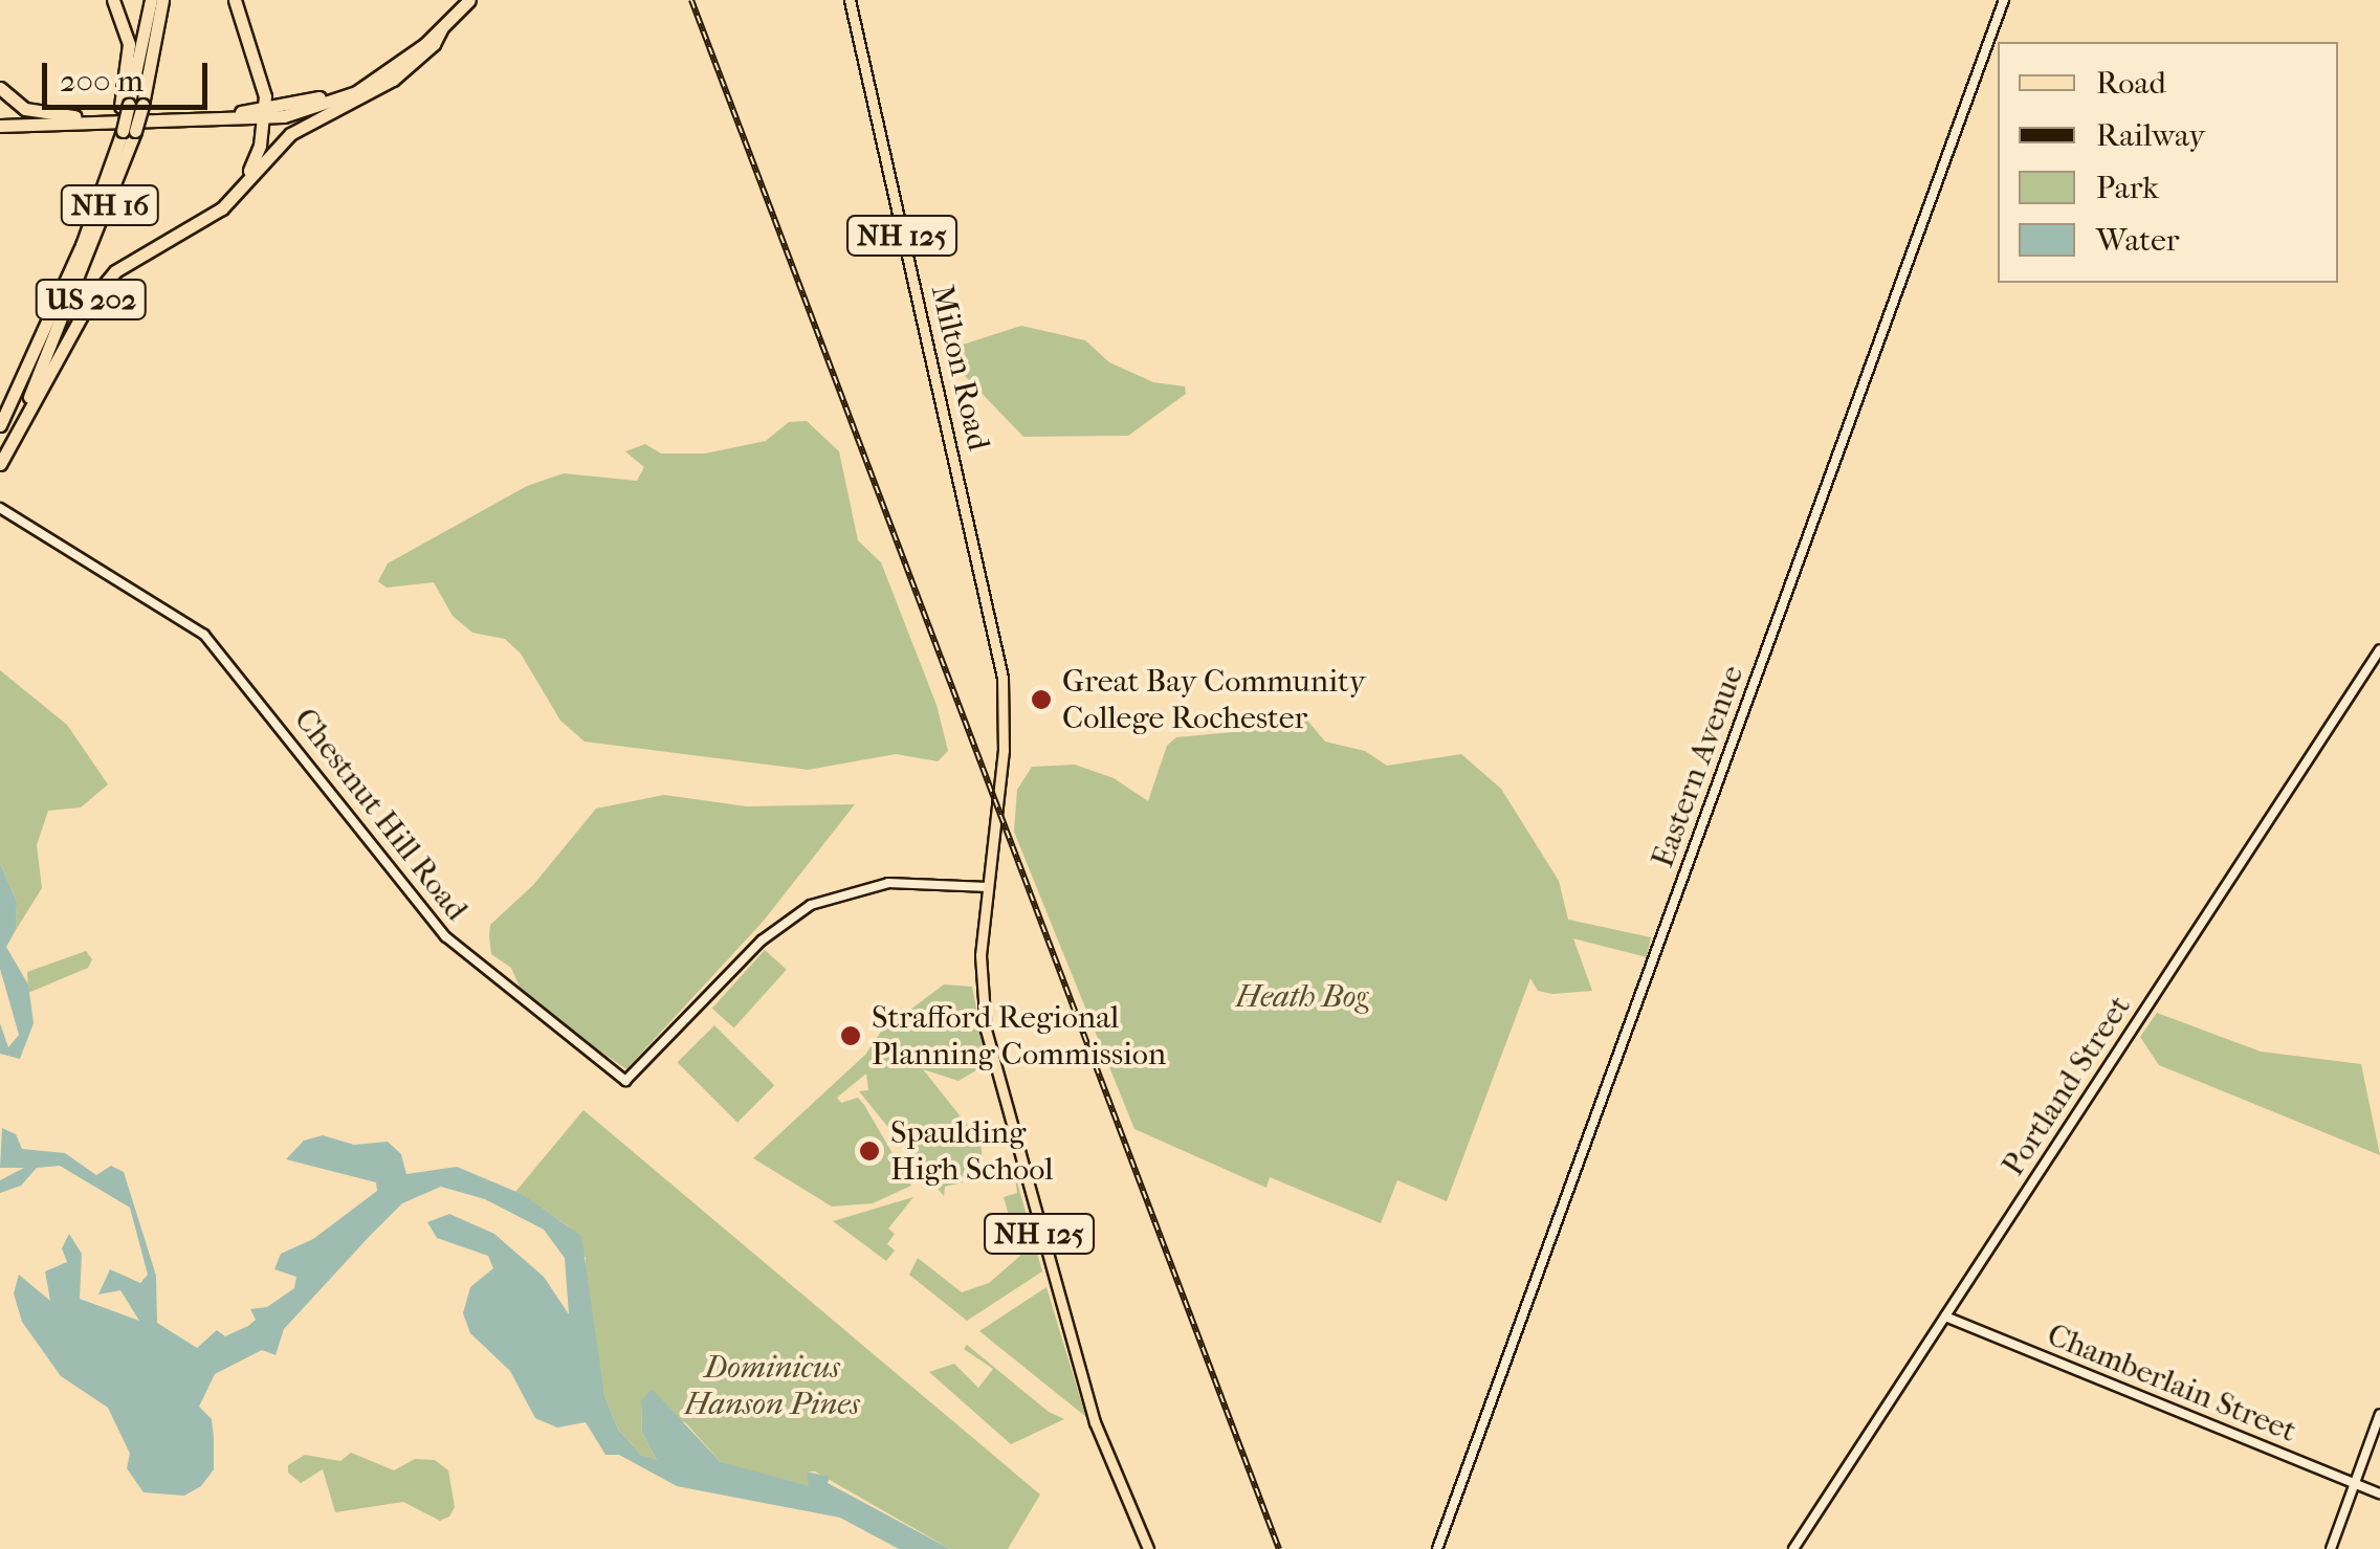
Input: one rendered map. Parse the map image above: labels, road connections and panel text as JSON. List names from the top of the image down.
{
  "streets": {
    "highway": ["NH 16", "US 202"],
    "main road": ["NH 125", "Milton Road"],
    "street": [
      "Eastern Avenue",
      "Chestnut Hill Road",
      "Portland Street",
      "Chamberlain Street"
    ]
  },
  "crossings": [
    ["NH 16", "US 202"],
    ["NH 125", "Milton Road"],
    ["NH 125", "Chestnut Hill Road"],
    ["Milton Road", "Chestnut Hill Road"],
    ["Portland Street", "Chamberlain Street"]
  ],
  "parks": ["Heath Bog", "Dominicus Hanson Pines"],
  "places": ["Great Bay Community College Rochester", "Strafford Regional Planning Commission", "Spaulding High School"],
  "legend": [
    "Road",
    "Railway",
    "Park",
    "Water"
  ],
  "scale_bar": "200 m"
}
